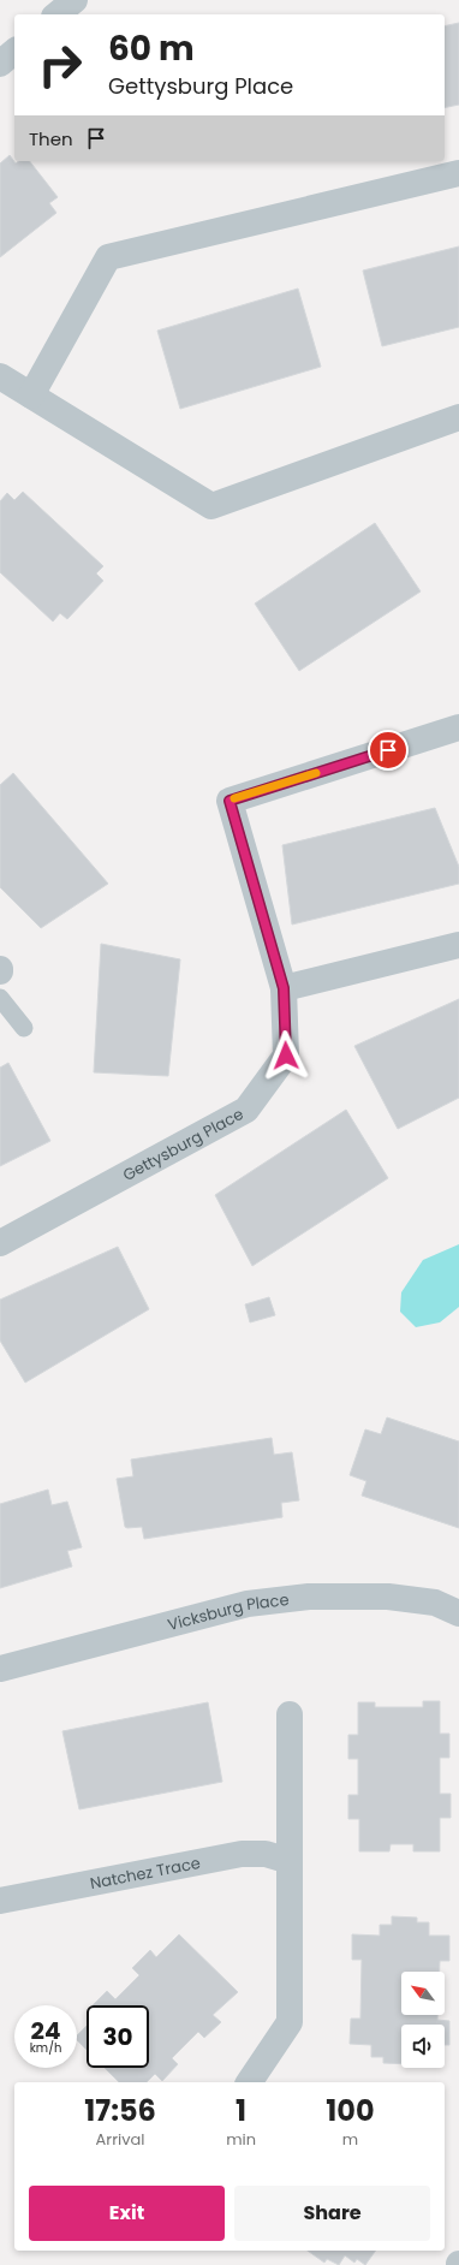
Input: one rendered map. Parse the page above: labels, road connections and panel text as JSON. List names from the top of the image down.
{
  "streets": {
    "street": ["Gettysburg Place", "Vicksburg Place", "Natchez Trace"]
  },
  "north": "top left",
  "page": {
    "turn": ["60 m", "Gettysburg Place"],
    "then": "Then",
    "speed": "24 km/h",
    "limit": "30",
    "eta": [
      "17:56",
      "Arrival",
      "1",
      "min",
      "100",
      "m"
    ],
    "buttons": ["Exit", "Share"]
  }
}
